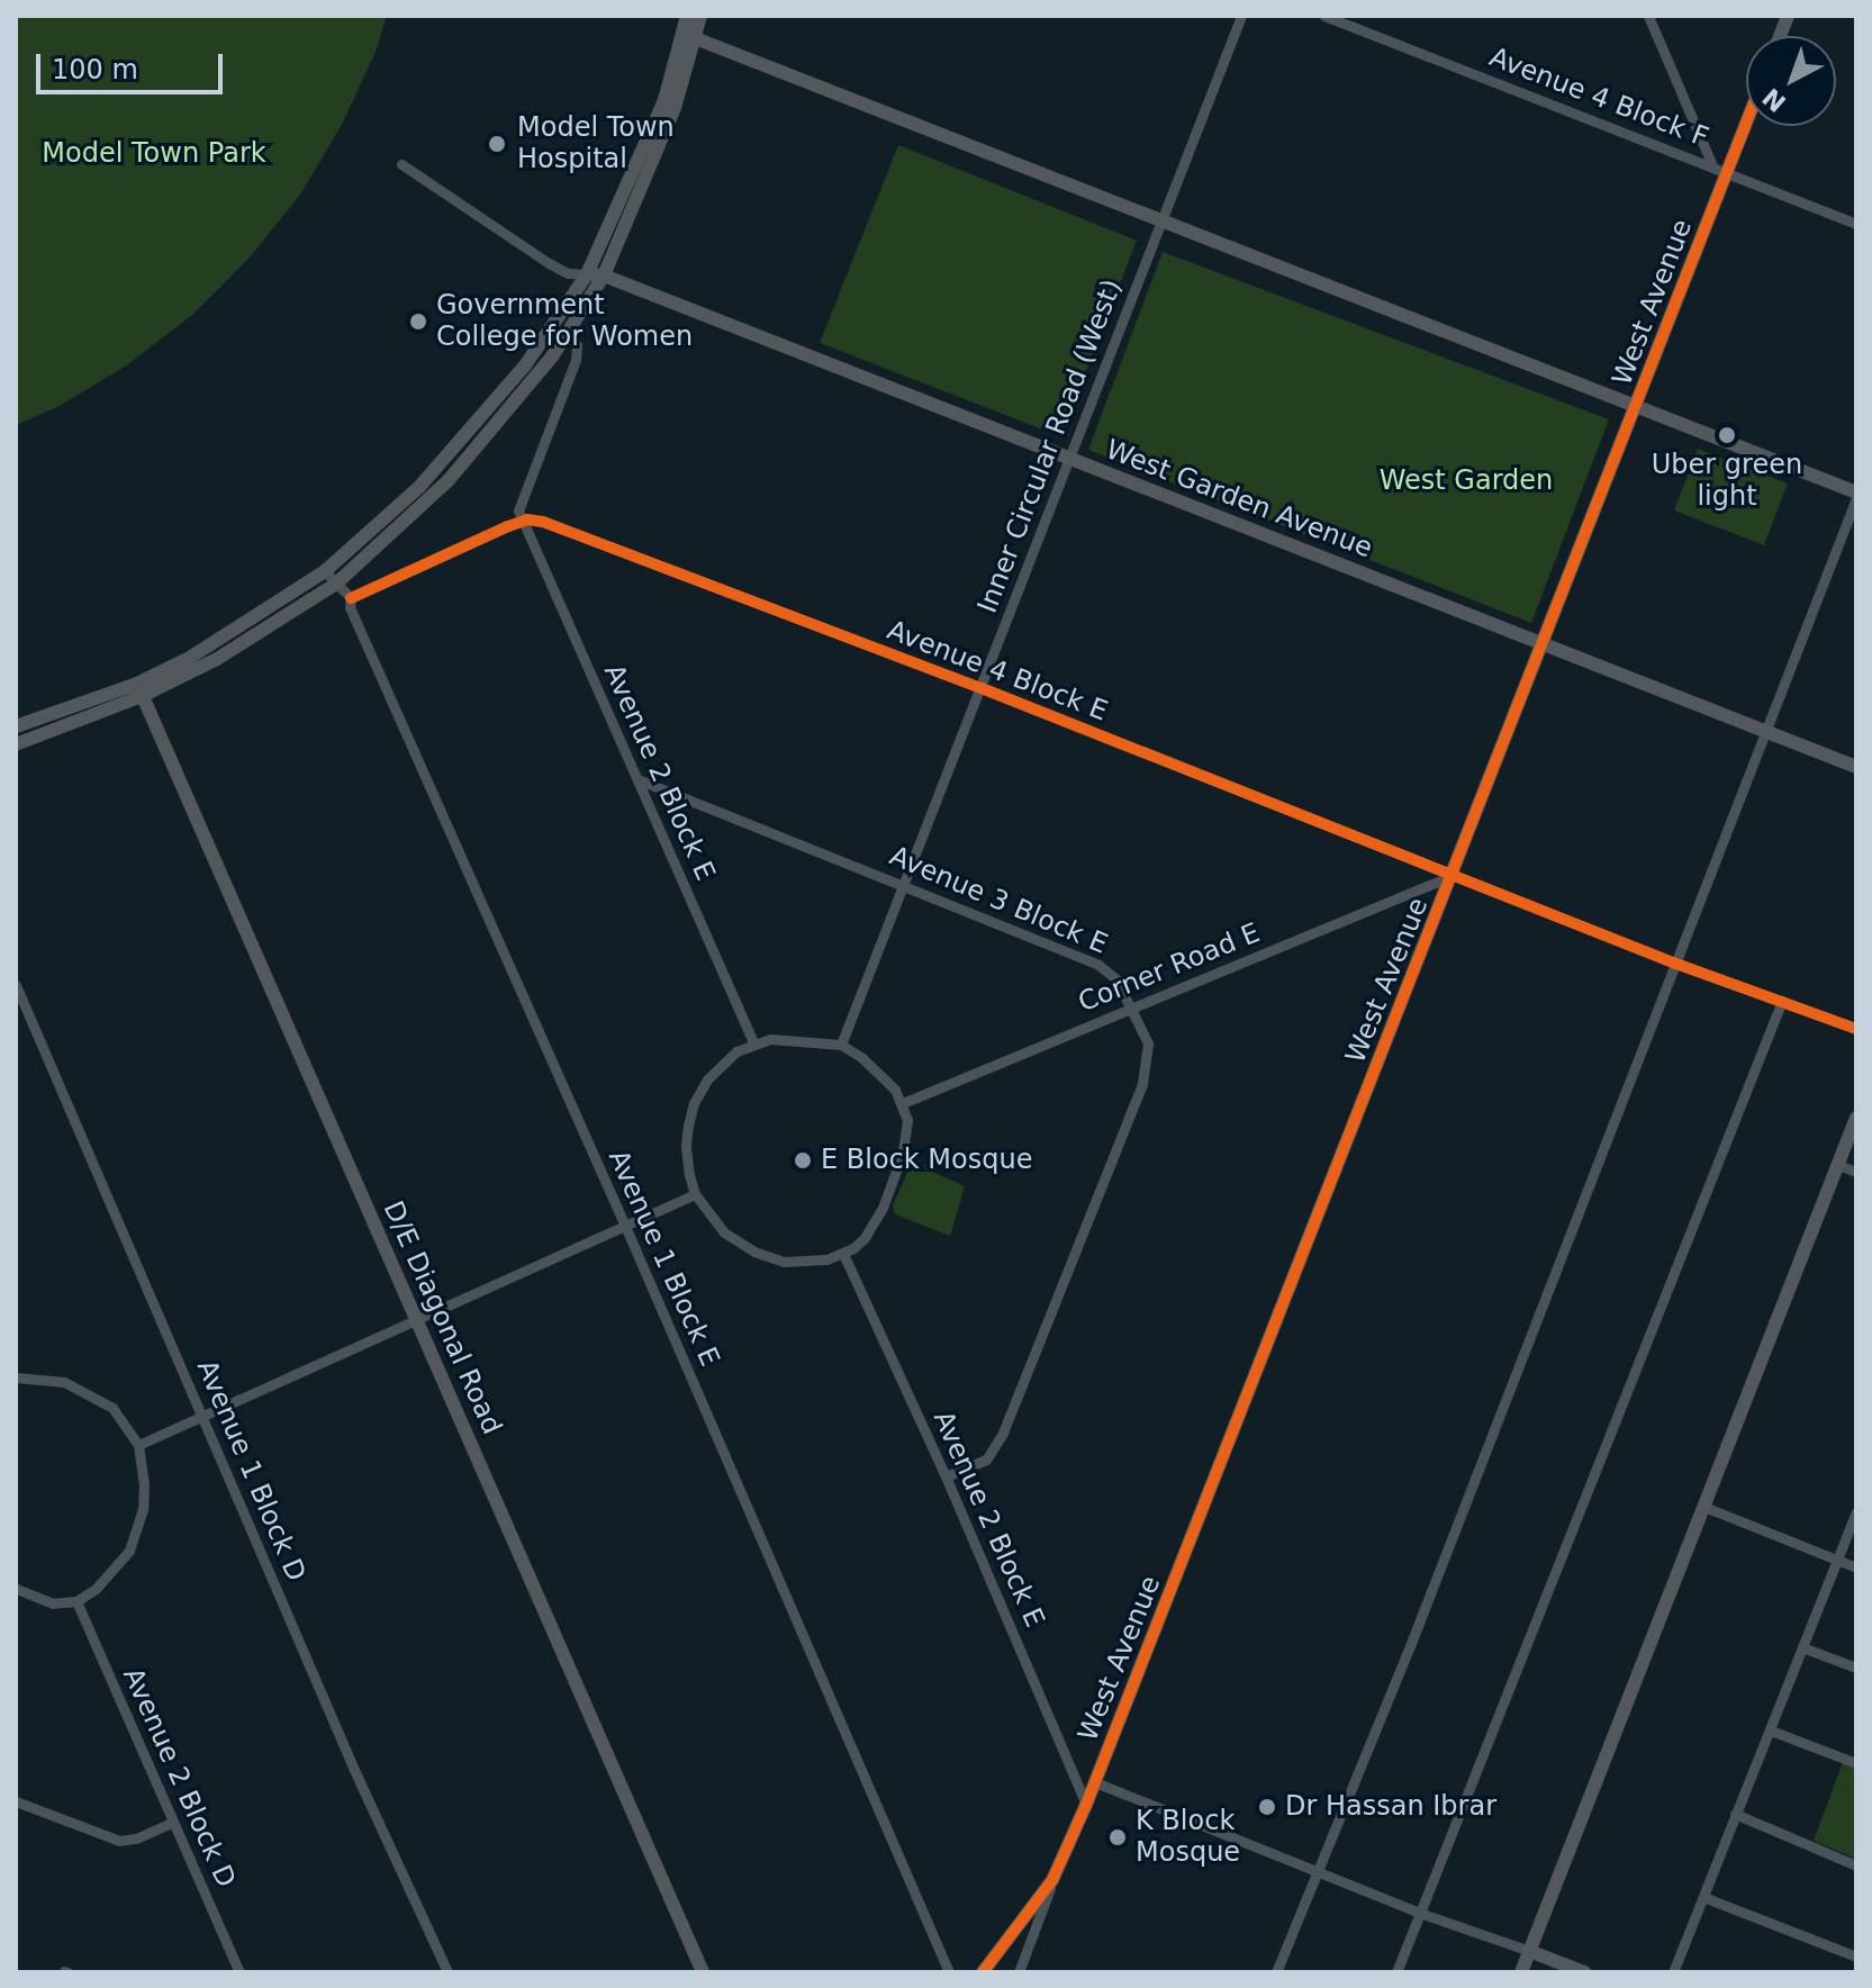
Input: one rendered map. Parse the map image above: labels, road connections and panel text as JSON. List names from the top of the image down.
{
  "streets": {
    "street": [
      "Avenue 4 Block F",
      "West Avenue",
      "Inner Circular Road (West)",
      "West Garden Avenue",
      "Avenue 4 Block E",
      "Avenue 2 Block E",
      "Avenue 3 Block E",
      "Corner Road E",
      "Avenue 1 Block E",
      "D/E Diagonal Road",
      "Avenue 1 Block D",
      "Avenue 2 Block D"
    ]
  },
  "crossings": [
    ["Avenue 4 Block F", "West Avenue"],
    ["West Avenue", "West Garden Avenue"],
    ["West Avenue", "Avenue 4 Block E"],
    ["West Avenue", "Avenue 2 Block E"],
    ["West Avenue", "Corner Road E"],
    ["Inner Circular Road (West)", "West Garden Avenue"],
    ["Inner Circular Road (West)", "Avenue 4 Block E"],
    ["Inner Circular Road (West)", "Avenue 2 Block E"],
    ["Inner Circular Road (West)", "Avenue 3 Block E"],
    ["Inner Circular Road (West)", "Corner Road E"],
    ["Avenue 4 Block E", "Avenue 2 Block E"],
    ["Avenue 4 Block E", "Corner Road E"],
    ["Avenue 2 Block E", "Avenue 3 Block E"],
    ["Avenue 2 Block E", "Corner Road E"],
    ["Avenue 3 Block E", "Corner Road E"]
  ],
  "parks": ["Model Town Park", "West Garden"],
  "places": [
    "Model Town Hospital",
    "Government College for Women",
    "Uber green light",
    "E Block Mosque",
    "Dr Hassan Ibrar",
    "K Block Mosque"
  ],
  "scale_bar": "100 m",
  "north": "bottom left"
}
